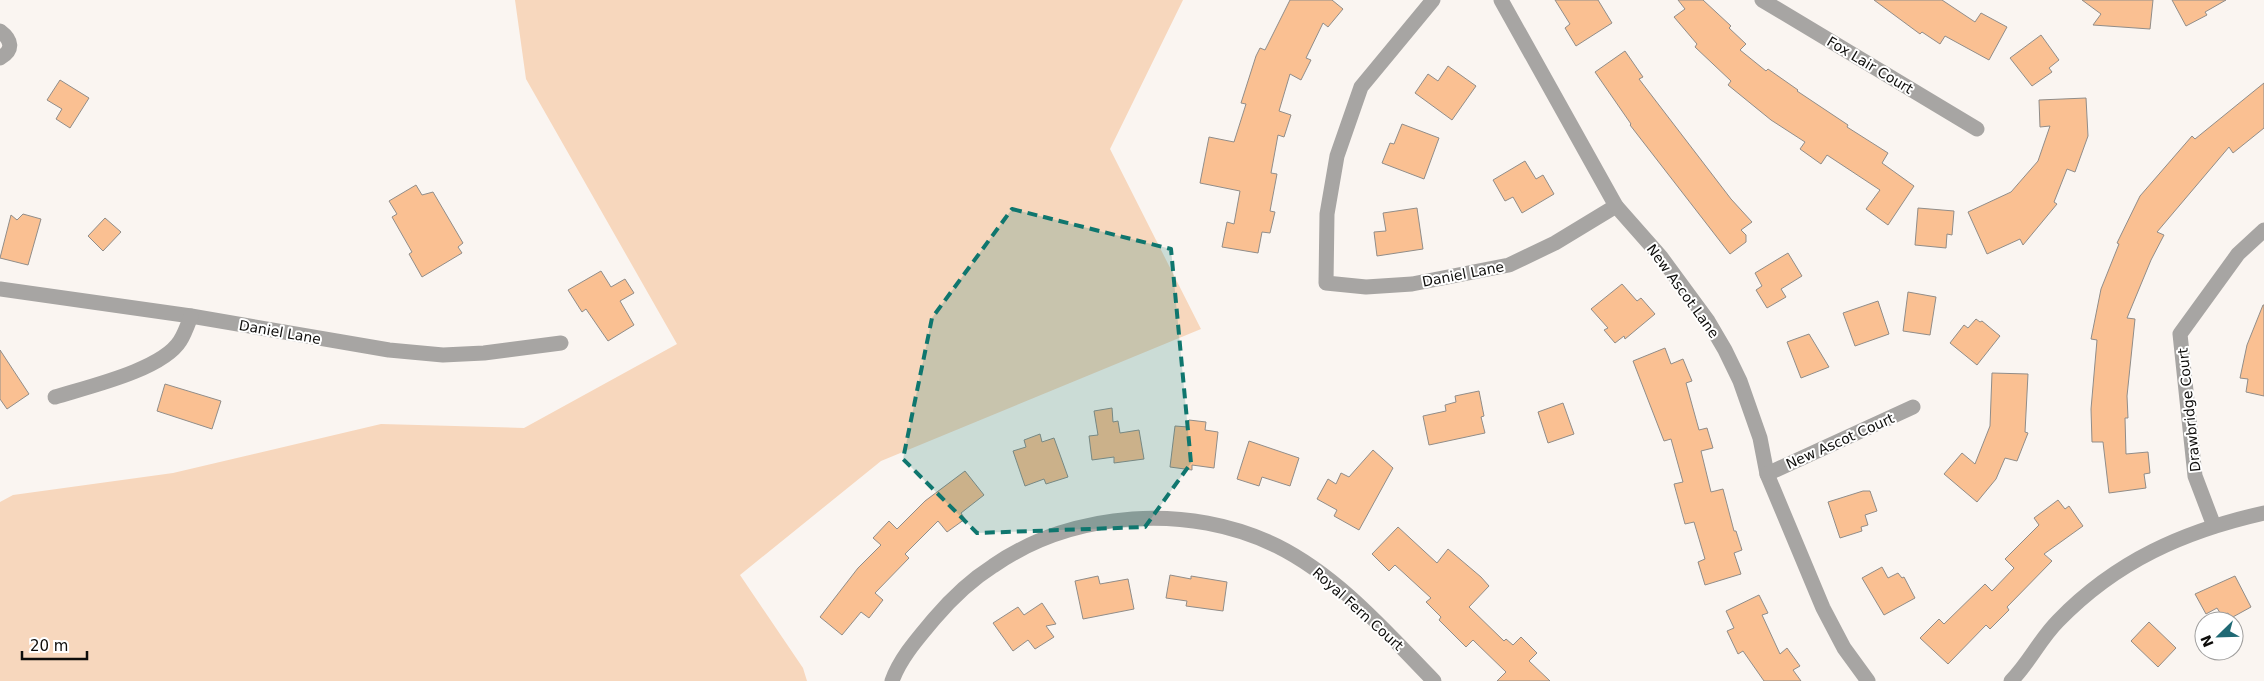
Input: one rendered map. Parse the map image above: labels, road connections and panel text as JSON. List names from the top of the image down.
{
  "streets": {
    "street": [
      "Fox Lair Court",
      "Daniel Lane",
      "New Ascot Lane",
      "Drawbridge Court",
      "New Ascot Court",
      "Royal Fern Court"
    ]
  },
  "crossings": [
    ["Daniel Lane", "New Ascot Lane"],
    ["New Ascot Lane", "New Ascot Court"]
  ],
  "scale_bar": "20 m",
  "north": "bottom left"
}
